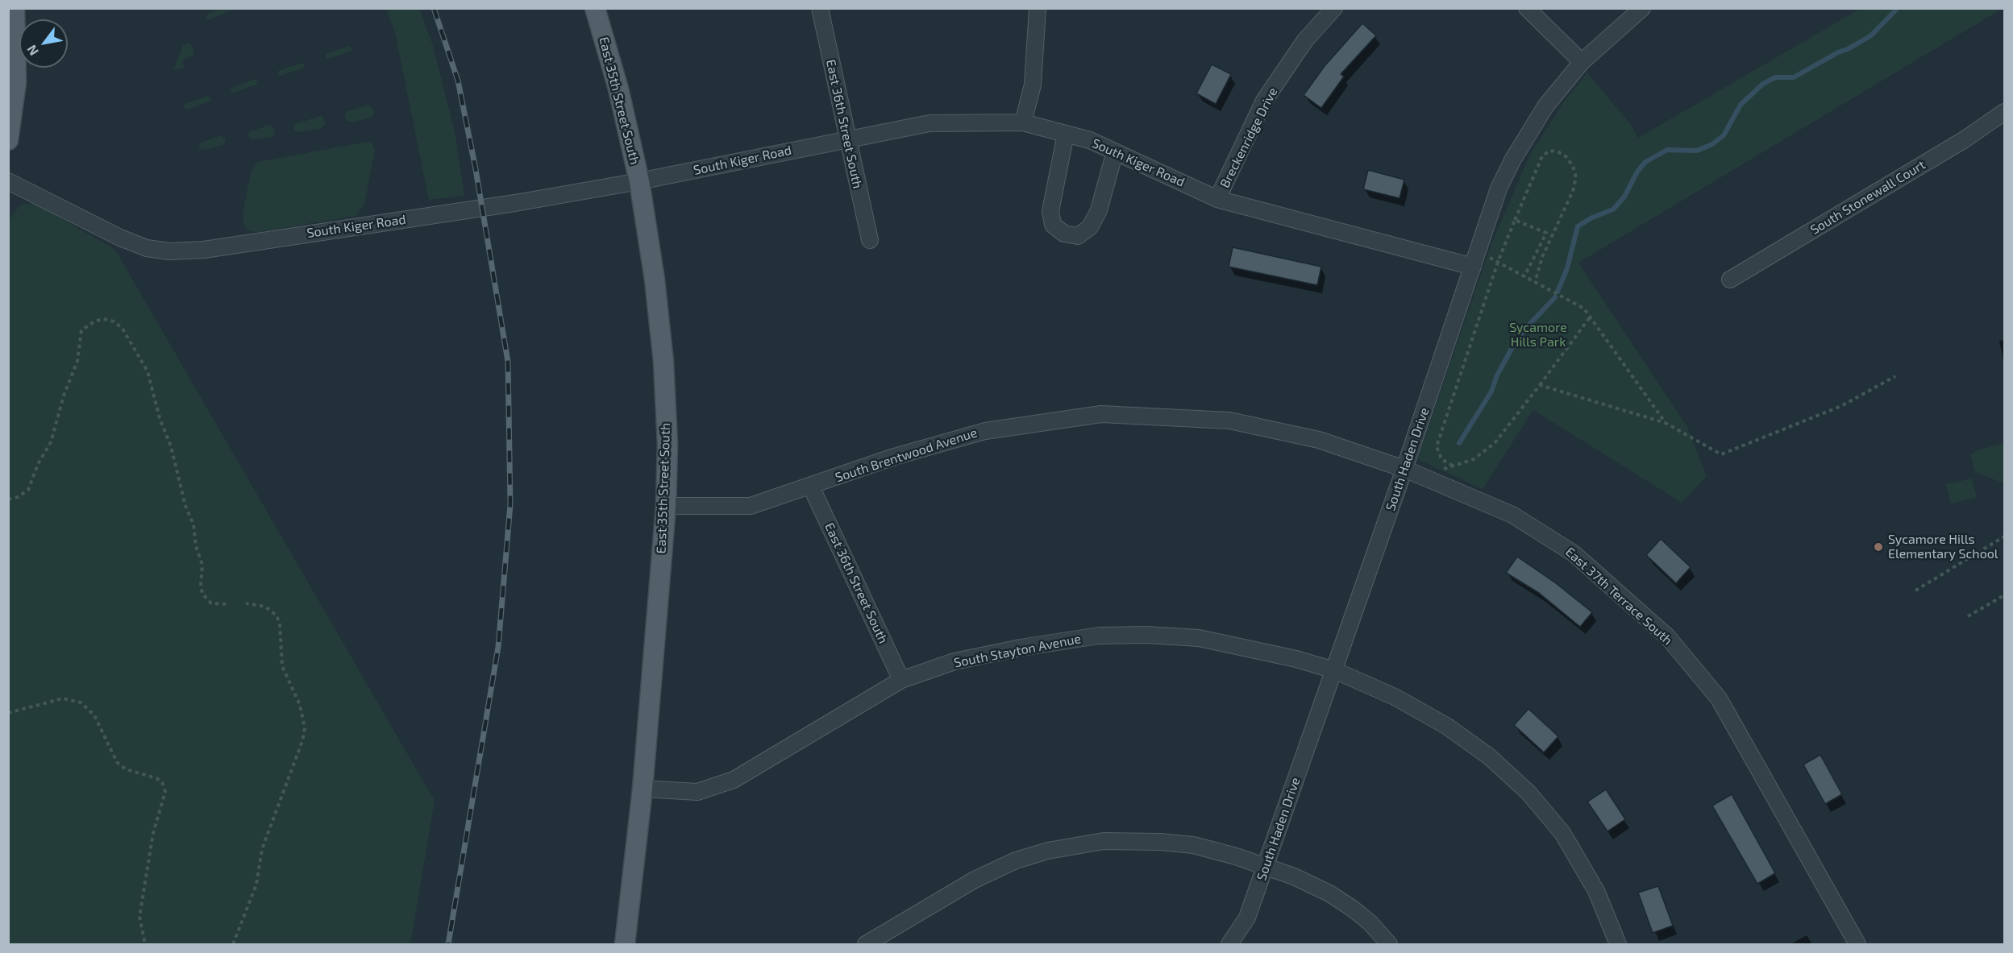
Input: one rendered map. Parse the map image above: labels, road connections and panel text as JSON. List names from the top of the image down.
{
  "streets": {
    "main road": ["East 35th Street South"],
    "street": [
      "East 36th Street South",
      "Breckenridge Drive",
      "South Kiger Road",
      "South Stonewall Court",
      "South Brentwood Avenue",
      "South Haden Drive",
      "East 37th Terrace South",
      "South Stayton Avenue"
    ]
  },
  "crossings": [
    ["East 35th Street South", "South Kiger Road"],
    ["East 35th Street South", "South Brentwood Avenue"],
    ["East 35th Street South", "South Stayton Avenue"],
    ["East 36th Street South", "South Kiger Road"],
    ["East 36th Street South", "South Brentwood Avenue"],
    ["East 36th Street South", "South Stayton Avenue"],
    ["Breckenridge Drive", "South Kiger Road"],
    ["South Kiger Road", "South Haden Drive"],
    ["South Brentwood Avenue", "South Haden Drive"],
    ["South Brentwood Avenue", "East 37th Terrace South"],
    ["South Haden Drive", "East 37th Terrace South"],
    ["South Haden Drive", "South Stayton Avenue"]
  ],
  "parks": ["Sycamore Hills Park"],
  "places": ["Sycamore Hills Elementary School"],
  "north": "bottom left"
}
